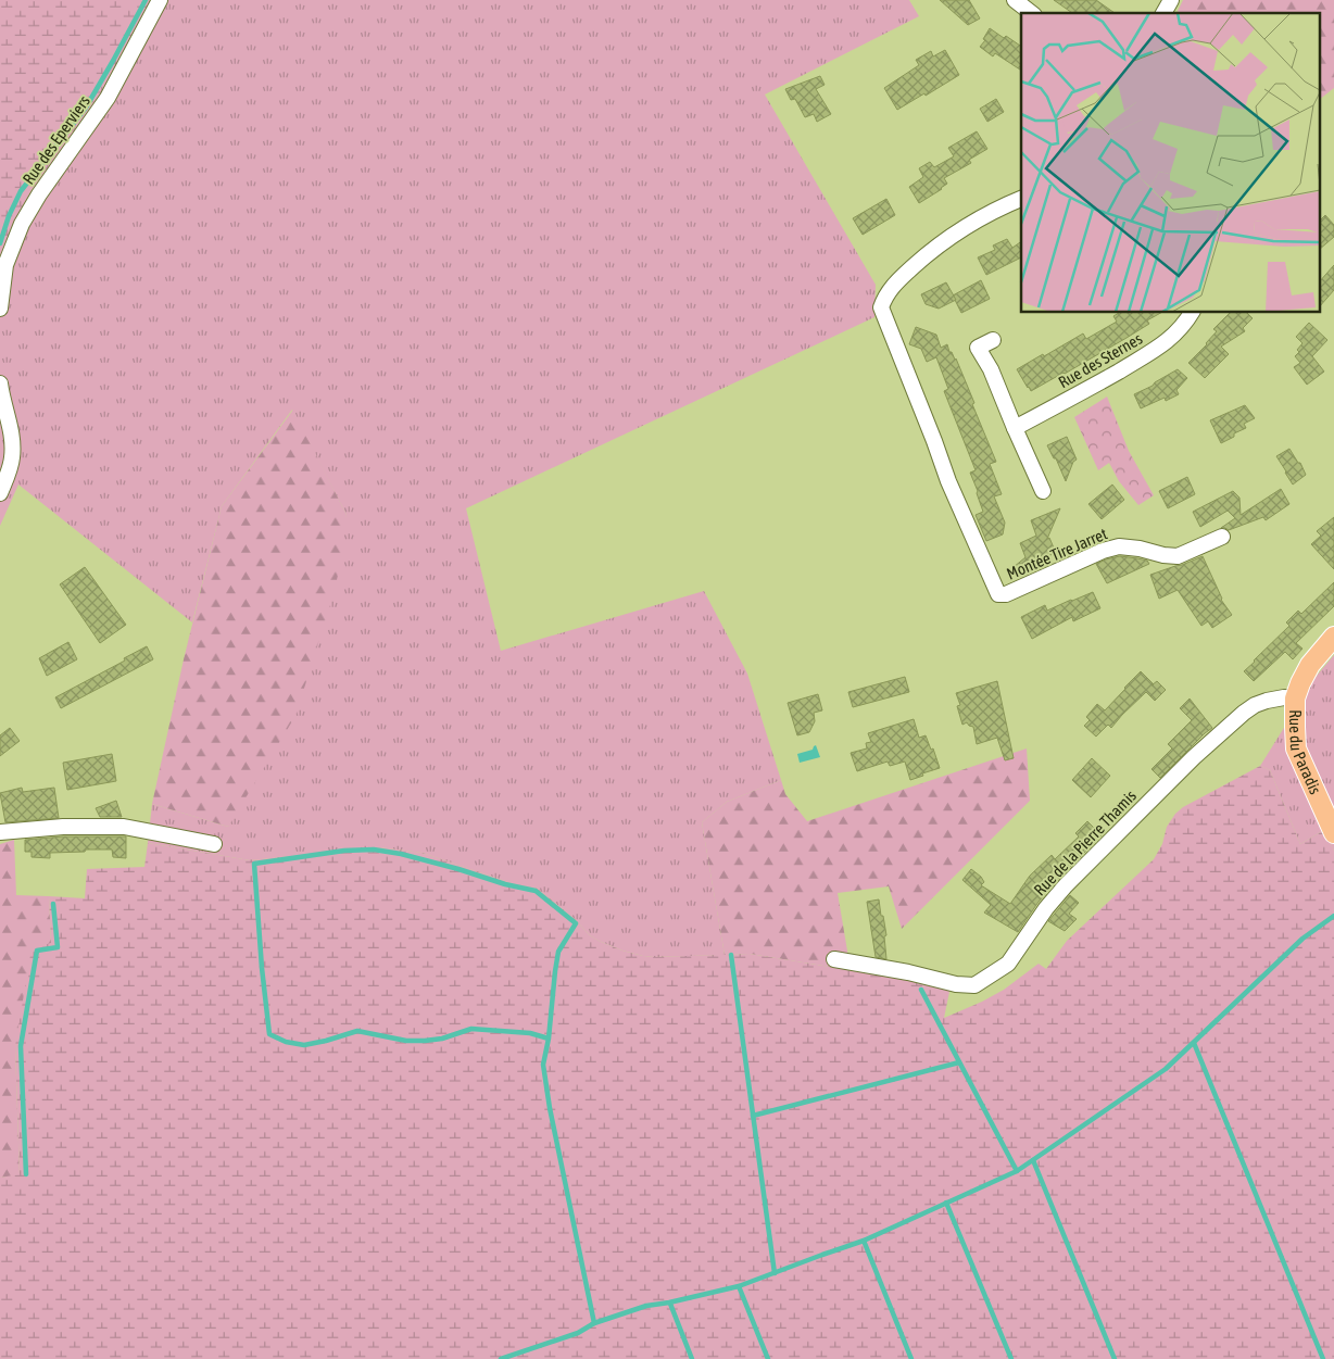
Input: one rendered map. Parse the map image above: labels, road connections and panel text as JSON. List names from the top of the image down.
{
  "streets": {
    "main road": ["Rue du Paradis"],
    "street": [
      "Rue des Eperviers",
      "Rue des Sternes",
      "Montée Tire Jarret",
      "Rue de la Pierre Thamis"
    ]
  },
  "crossings": [
    ["Rue du Paradis", "Rue de la Pierre Thamis"]
  ]
}
